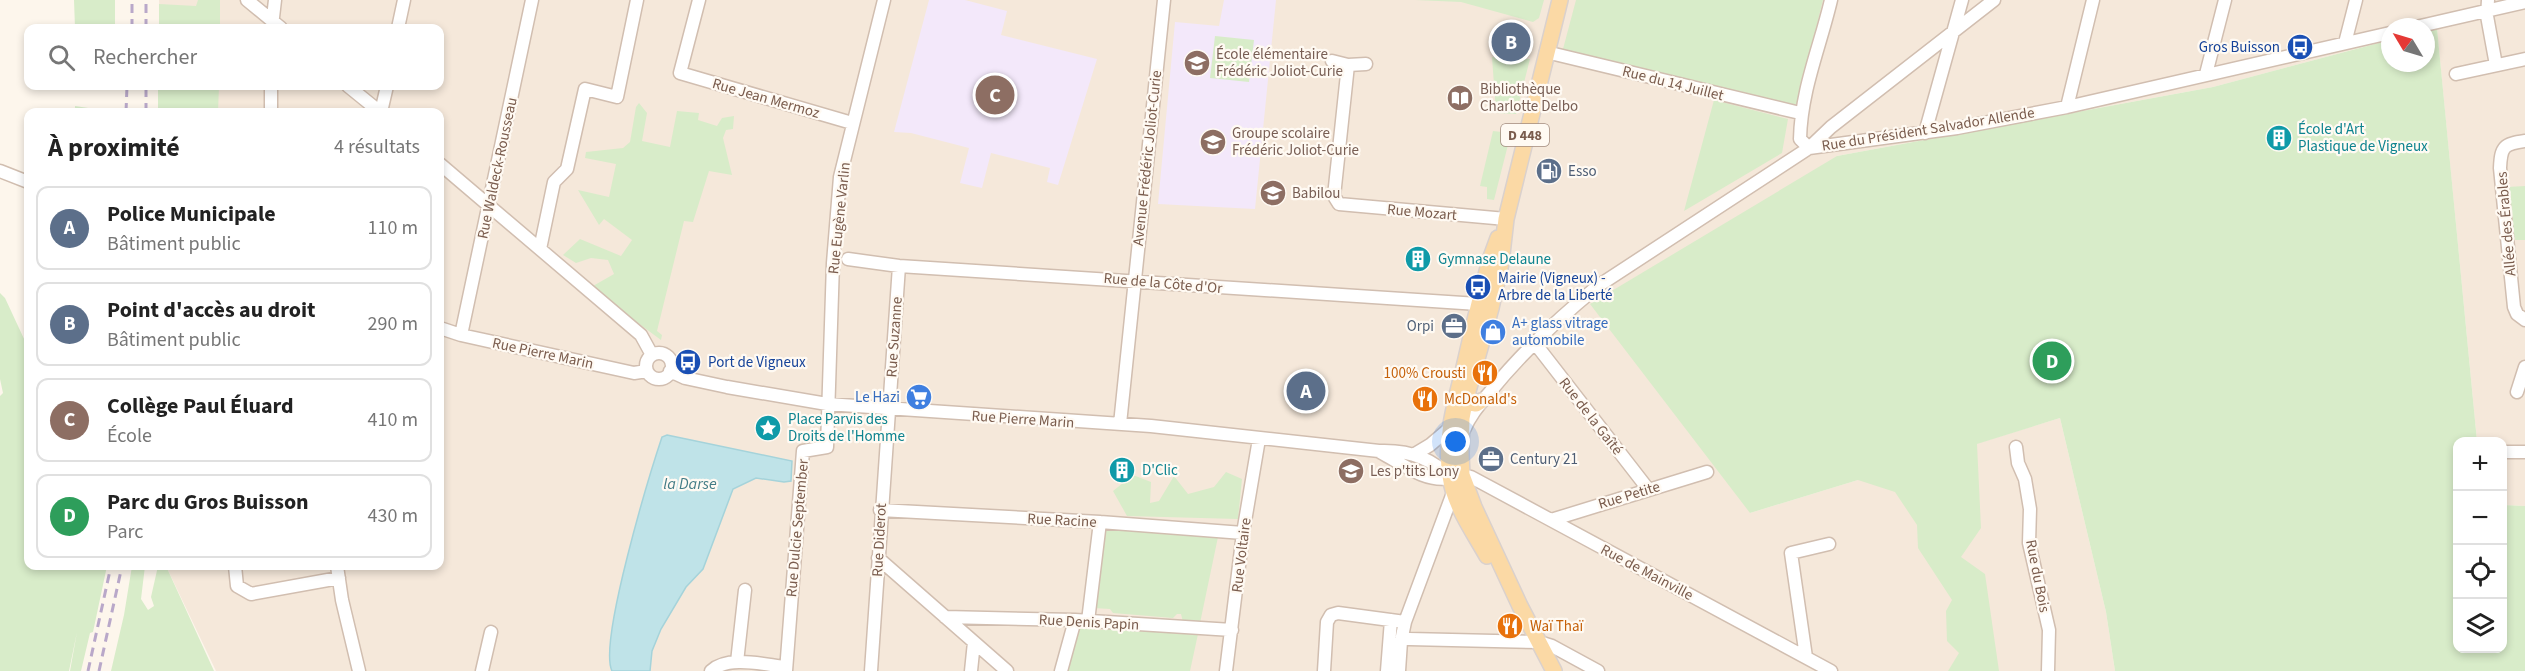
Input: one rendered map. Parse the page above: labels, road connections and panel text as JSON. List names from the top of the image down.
{
  "streets": {
    "main road": ["D 448"],
    "street": [
      "Rue du 14 Juillet",
      "Rue Jean Mermoz",
      "Rue du Président Salvador Allende",
      "Avenue Frédéric Joliot-Curie",
      "Rue Waldeck-Rousseau",
      "Rue Mozart",
      "Rue Eugène Varlin",
      "Allée des Érables",
      "Rue de la Côte d'Or",
      "Rue Suzanne",
      "Rue Pierre Marin",
      "Rue de la Gaîté",
      "Rue Petite",
      "Rue Racine",
      "Rue Dulcie September",
      "Rue Diderot",
      "Rue Voltaire",
      "Rue de Mainville",
      "Rue du Bois",
      "Rue Denis Papin"
    ]
  },
  "crossings": [
    ["Rue du 14 Juillet", "D 448"],
    ["Rue Jean Mermoz", "Rue Eugène Varlin"],
    ["Rue du Président Salvador Allende", "D 448"],
    ["Rue du Président Salvador Allende", "Rue de la Gaîté"],
    ["D 448", "Rue Mozart"],
    ["D 448", "Rue de la Côte d'Or"],
    ["D 448", "Rue Pierre Marin"],
    ["D 448", "Rue de Mainville"],
    ["Avenue Frédéric Joliot-Curie", "Rue de la Côte d'Or"],
    ["Avenue Frédéric Joliot-Curie", "Rue Pierre Marin"],
    ["Rue Waldeck-Rousseau", "Rue Pierre Marin"],
    ["Rue Eugène Varlin", "Rue Pierre Marin"],
    ["Rue Eugène Varlin", "Rue Dulcie September"],
    ["Rue de la Côte d'Or", "Rue Suzanne"],
    ["Rue Suzanne", "Rue Pierre Marin"],
    ["Rue Suzanne", "Rue Diderot"],
    ["Rue Pierre Marin", "Rue Dulcie September"],
    ["Rue Pierre Marin", "Rue Diderot"],
    ["Rue Pierre Marin", "Rue Voltaire"],
    ["Rue Pierre Marin", "Rue de Mainville"],
    ["Rue de la Gaîté", "Rue Petite"],
    ["Rue Petite", "Rue de Mainville"],
    ["Rue Racine", "Rue Diderot"],
    ["Rue Racine", "Rue Voltaire"],
    ["Rue Voltaire", "Rue Denis Papin"]
  ],
  "water": ["la Darse"],
  "places": {
    "bus stop": ["Gros Buisson", "Mairie (Vigneux) - Arbre de la Liberté", "Port de Vigneux"],
    "school or university": [
      "École élémentaire Frédéric Joliot-Curie",
      "Groupe scolaire Frédéric Joliot-Curie",
      "Babilou",
      "Les p'tits Lony"
    ],
    "library": ["Bibliothèque Charlotte Delbo"],
    "building": ["École d'Art Plastique de Vigneux", "Gymnase Delaune", "D'Clic"],
    "fuel station": ["Esso"],
    "office": ["Orpi", "Century 21"],
    "shop": ["A+ glass vitrage automobile"],
    "restaurant": ["100% Crousti", "McDonald's", "Waï Thaï"],
    "supermarket": ["Le Hazi"],
    "place": ["Place Parvis des Droits de l'Homme"]
  },
  "north": "top left",
  "page": {
    "pins": [
      "B",
      "C",
      "D",
      "A"
    ],
    "search": "Rechercher",
    "heading": ["À proximité", "4 résultats"],
    "list": [
      {
        "mark": "A",
        "name": "Police Municipale",
        "note": "Bâtiment public",
        "value": "110 m"
      },
      {
        "mark": "B",
        "name": "Point d'accès au droit",
        "note": "Bâtiment public",
        "value": "290 m"
      },
      {
        "mark": "C",
        "name": "Collège Paul Éluard",
        "note": "École",
        "value": "410 m"
      },
      {
        "mark": "D",
        "name": "Parc du Gros Buisson",
        "note": "Parc",
        "value": "430 m"
      }
    ],
    "map_buttons": ["+", "−"]
  }
}
